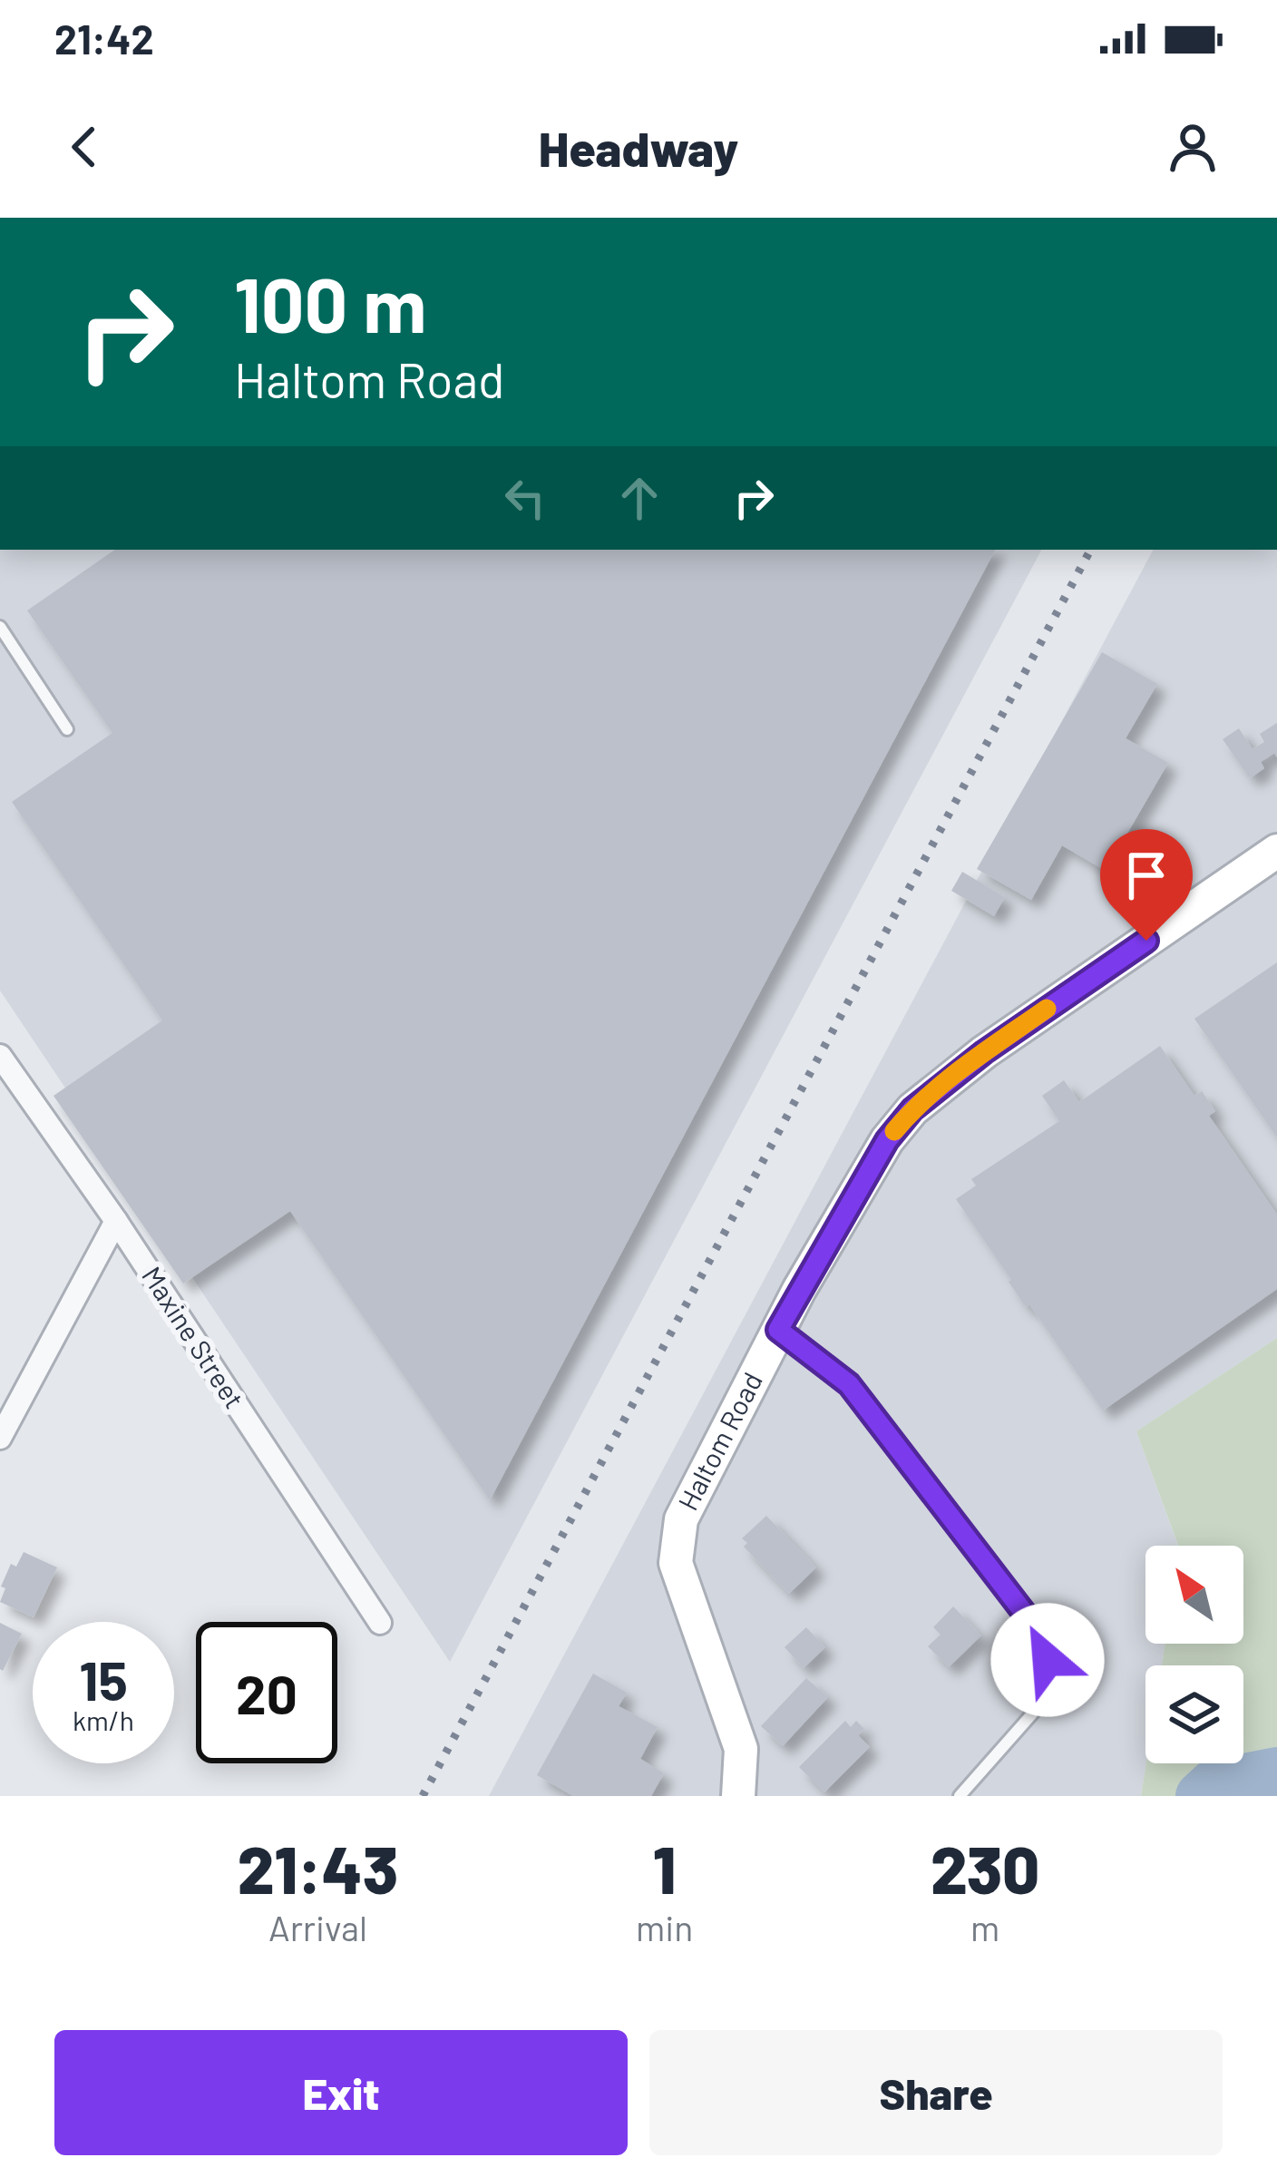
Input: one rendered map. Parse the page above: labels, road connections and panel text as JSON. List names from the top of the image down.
{
  "streets": {
    "street": ["Maxine Street", "Haltom Road"]
  },
  "north": "top left",
  "page": {
    "status": "21:42",
    "header": "Headway",
    "turn": ["100 m", "Haltom Road"],
    "speed": "15 km/h",
    "limit": "20",
    "eta": [
      "21:43",
      "Arrival",
      "1",
      "min",
      "230",
      "m"
    ],
    "buttons": ["Exit", "Share"]
  }
}
